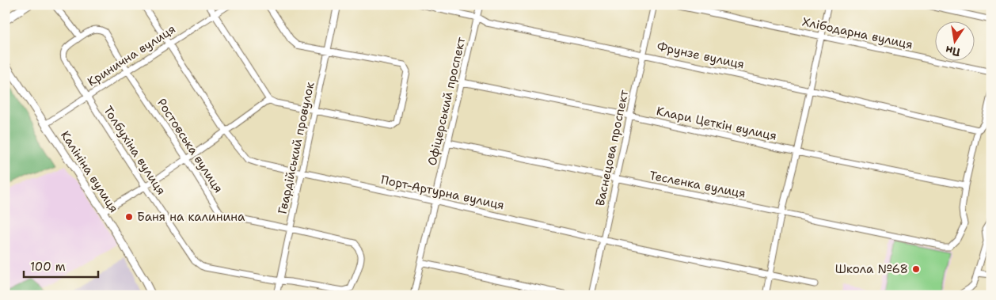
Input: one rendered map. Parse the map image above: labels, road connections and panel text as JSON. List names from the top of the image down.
{
  "streets": {
    "street": [
      "Хлібодарна вулиця",
      "Кринична вулиця",
      "Фрунзе вулиця",
      "Офіцерський проспект",
      "Клари Цеткін вулиця",
      "Ростовська вулиця",
      "Гвардійський провулок",
      "Васнецова проспект",
      "Толбухіна вулиця",
      "Калініна вулиця",
      "Тесленка вулиця",
      "Порт-Артурна вулиця"
    ]
  },
  "crossings": [
    ["Кринична вулиця", "Ростовська вулиця"],
    ["Кринична вулиця", "Толбухіна вулиця"],
    ["Кринична вулиця", "Калініна вулиця"],
    ["Кринична вулиця", "Порт-Артурна вулиця"],
    ["Фрунзе вулиця", "Офіцерський проспект"],
    ["Фрунзе вулиця", "Васнецова проспект"],
    ["Офіцерський проспект", "Клари Цеткін вулиця"],
    ["Офіцерський проспект", "Тесленка вулиця"],
    ["Офіцерський проспект", "Порт-Артурна вулиця"],
    ["Клари Цеткін вулиця", "Васнецова проспект"],
    ["Клари Цеткін вулиця", "Тесленка вулиця"],
    ["Ростовська вулиця", "Гвардійський провулок"],
    ["Ростовська вулиця", "Толбухіна вулиця"],
    ["Гвардійський провулок", "Толбухіна вулиця"],
    ["Гвардійський провулок", "Порт-Артурна вулиця"],
    ["Васнецова проспект", "Тесленка вулиця"],
    ["Васнецова проспект", "Порт-Артурна вулиця"]
  ],
  "places": ["Баня на калинина", "Школа №68"],
  "scale_bar": "100 m",
  "north": "bottom"
}
